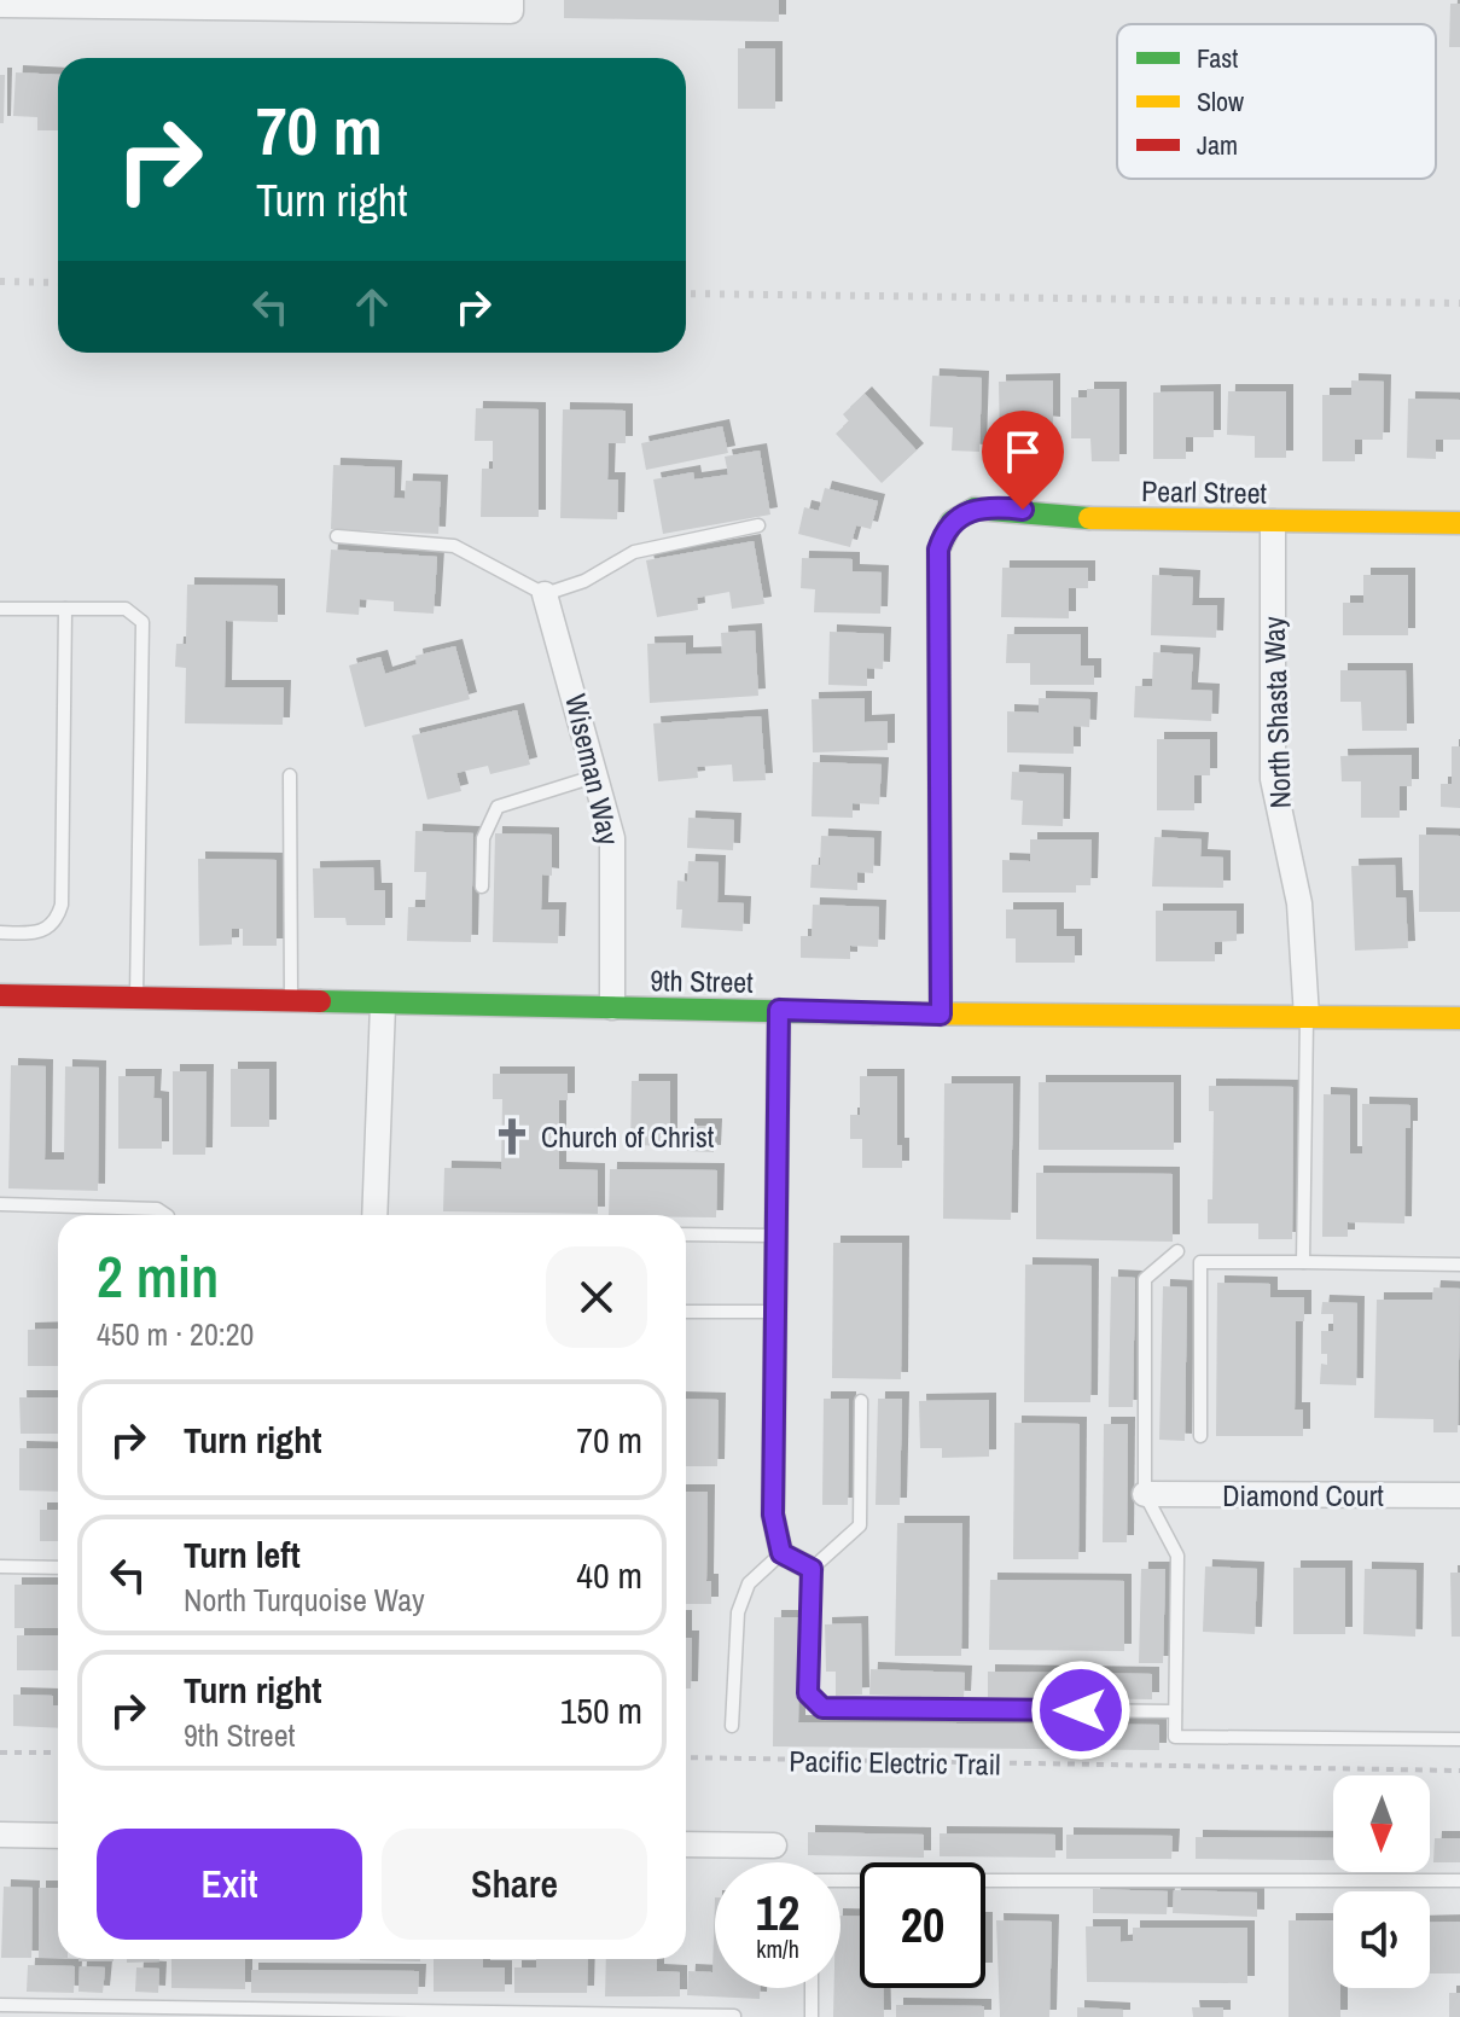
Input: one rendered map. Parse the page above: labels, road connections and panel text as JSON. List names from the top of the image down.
{
  "streets": {
    "street": [
      "Pearl Street",
      "North Shasta Way",
      "Wiseman Way",
      "9th Street",
      "Diamond Court"
    ],
    "path": ["Pacific Electric Trail"]
  },
  "crossings": [
    ["Pearl Street", "North Shasta Way"],
    ["Pearl Street", "9th Street"],
    ["North Shasta Way", "9th Street"],
    ["Wiseman Way", "9th Street"]
  ],
  "places": {
    "church": ["Church of Christ"]
  },
  "legend": ["Fast", "Slow", "Jam"],
  "north": "bottom",
  "page": {
    "turn": ["70 m", "Turn right"],
    "heading": ["2 min", "450 m · 20:20"],
    "list": [
      {
        "name": "Turn right",
        "value": "70 m"
      },
      {
        "name": "Turn left",
        "note": "North Turquoise Way",
        "value": "40 m"
      },
      {
        "name": "Turn right",
        "note": "9th Street",
        "value": "150 m"
      }
    ],
    "buttons": ["Exit", "Share"],
    "speed": "12 km/h",
    "limit": "20"
  }
}
